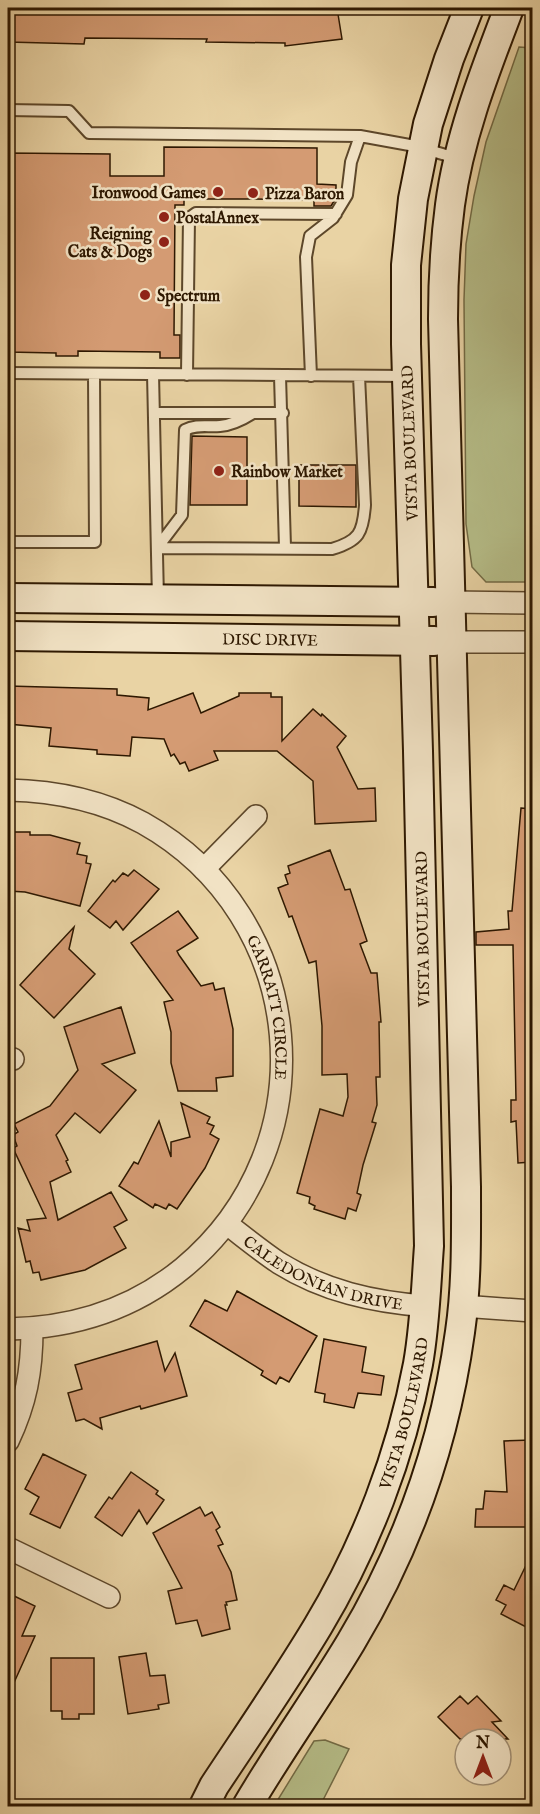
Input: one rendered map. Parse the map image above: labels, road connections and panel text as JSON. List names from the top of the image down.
{
  "streets": {
    "main road": ["VISTA BOULEVARD", "DISC DRIVE"],
    "street": ["GARRATT CIRCLE", "CALEDONIAN DRIVE"]
  },
  "crossings": [
    ["VISTA BOULEVARD", "DISC DRIVE"],
    ["VISTA BOULEVARD", "CALEDONIAN DRIVE"],
    ["GARRATT CIRCLE", "CALEDONIAN DRIVE"]
  ],
  "places": [
    "Ironwood Games",
    "Pizza Baron",
    "PostalAnnex",
    "Reigning Cats & Dogs",
    "Spectrum",
    "Rainbow Market"
  ],
  "north": "top"
}
